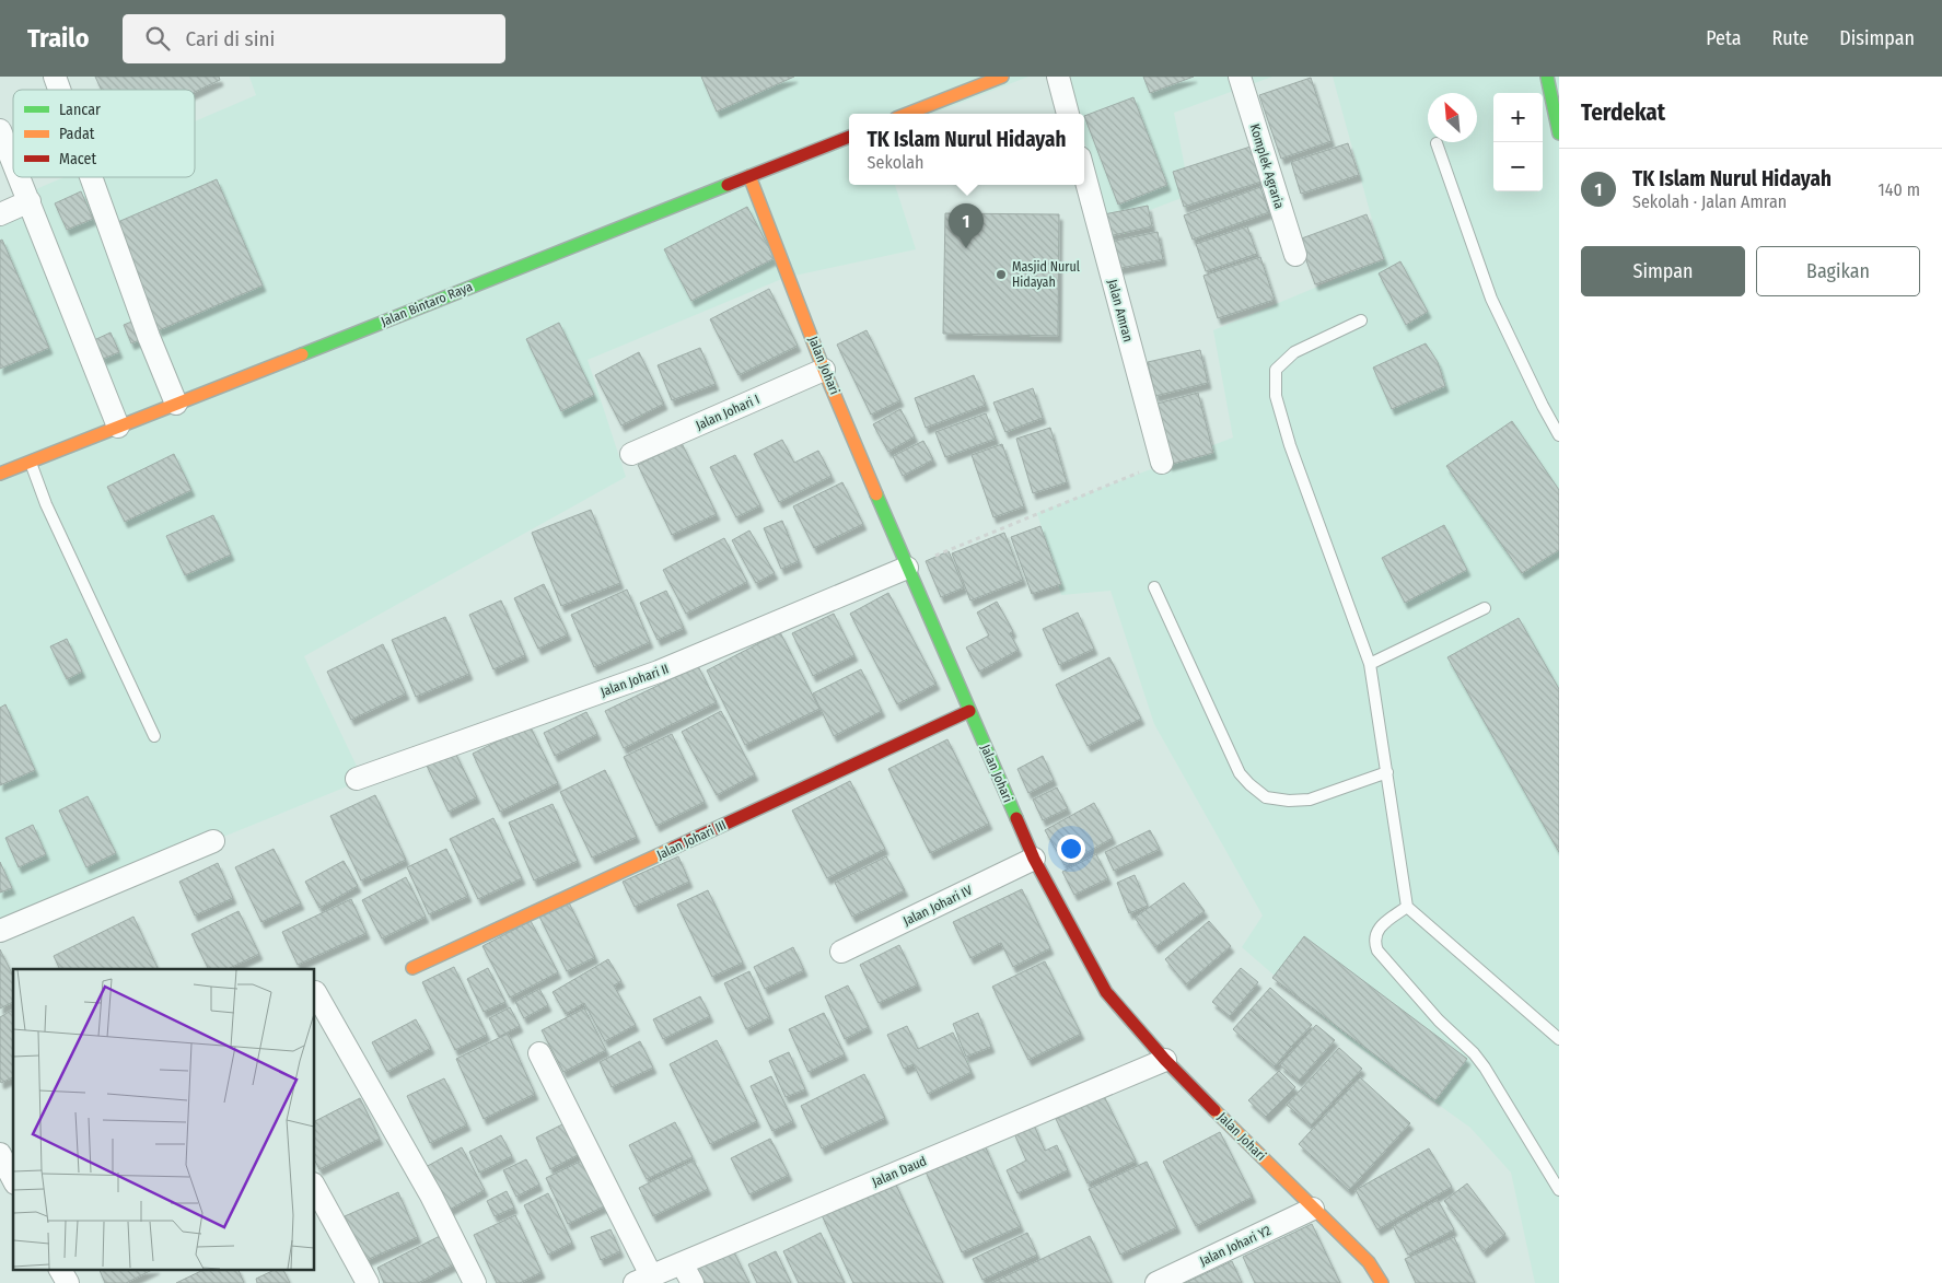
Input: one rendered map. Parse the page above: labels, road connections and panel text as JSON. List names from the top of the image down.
{
  "streets": {
    "street": [
      "Komplek Agraria",
      "Jalan Bintaro Raya",
      "Jalan Amran",
      "Jalan Johari",
      "Jalan Johari I",
      "Jalan Johari II",
      "Jalan Johari III",
      "Jalan Johari IV",
      "Jalan Daud",
      "Jalan Johari Y2"
    ]
  },
  "crossings": [
    ["Jalan Bintaro Raya", "Jalan Johari"],
    ["Jalan Johari", "Jalan Johari I"],
    ["Jalan Johari", "Jalan Johari II"],
    ["Jalan Johari", "Jalan Johari III"],
    ["Jalan Johari", "Jalan Johari IV"],
    ["Jalan Johari", "Jalan Daud"],
    ["Jalan Johari", "Jalan Johari Y2"]
  ],
  "places": ["Masjid Nurul Hidayah"],
  "legend": ["Lancar", "Padat", "Macet"],
  "north": "top left",
  "page": {
    "header": "Trailo",
    "search": "Cari di sini",
    "nav": ["Peta", "Rute", "Disimpan"],
    "heading": "Terdekat",
    "map_buttons": ["+", "−"],
    "popup": ["TK Islam Nurul Hidayah", "Sekolah"],
    "list": [
      {
        "mark": "1",
        "name": "TK Islam Nurul Hidayah",
        "note": "Sekolah · Jalan Amran",
        "value": "140 m"
      }
    ],
    "pins": "1",
    "buttons": ["Simpan", "Bagikan"]
  }
}
